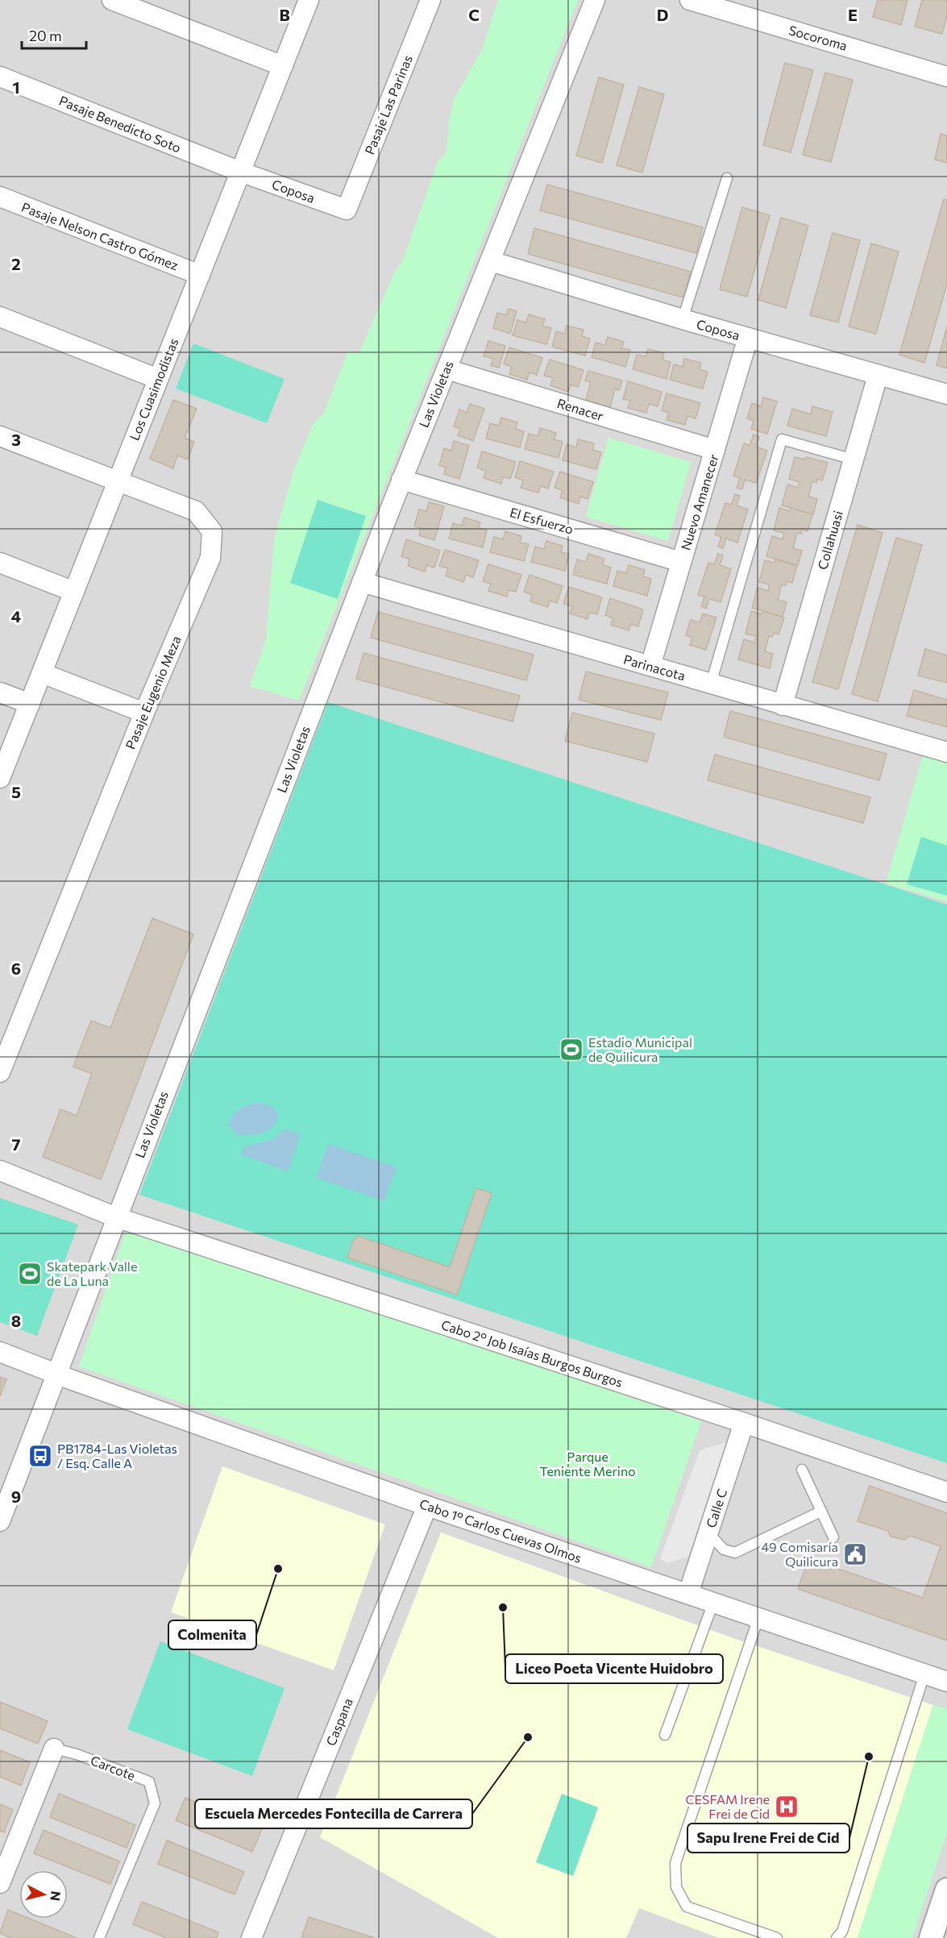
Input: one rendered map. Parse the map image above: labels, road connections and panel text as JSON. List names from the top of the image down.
{
  "streets": {
    "street": [
      "Socoroma",
      "Pasaje Las Parinas",
      "Pasaje Benedicto Soto",
      "Coposa",
      "Pasaje Nelson Castro Gómez",
      "Los Cuasimodistas",
      "Las Violetas",
      "Renacer",
      "Nuevo Amanecer",
      "El Esfuerzo",
      "Collahuasi",
      "Parinacota",
      "Pasaje Eugenio Meza",
      "Cabo 2° Job Isaías Burgos Burgos",
      "Calle C",
      "Cabo 1° Carlos Cuevas Olmos",
      "Caspana",
      "Carcote"
    ]
  },
  "crossings": [
    ["Pasaje Las Parinas", "Coposa"],
    ["Pasaje Benedicto Soto", "Coposa"],
    ["Pasaje Benedicto Soto", "Los Cuasimodistas"],
    ["Coposa", "Los Cuasimodistas"],
    ["Coposa", "Las Violetas"],
    ["Coposa", "Nuevo Amanecer"],
    ["Coposa", "Collahuasi"],
    ["Pasaje Nelson Castro Gómez", "Los Cuasimodistas"],
    ["Los Cuasimodistas", "Pasaje Eugenio Meza"],
    ["Las Violetas", "Renacer"],
    ["Las Violetas", "El Esfuerzo"],
    ["Las Violetas", "Parinacota"],
    ["Las Violetas", "Cabo 2° Job Isaías Burgos Burgos"],
    ["Las Violetas", "Cabo 1° Carlos Cuevas Olmos"],
    ["Renacer", "Nuevo Amanecer"],
    ["Nuevo Amanecer", "El Esfuerzo"],
    ["Nuevo Amanecer", "Parinacota"],
    ["Collahuasi", "Parinacota"],
    ["Cabo 2° Job Isaías Burgos Burgos", "Calle C"],
    ["Calle C", "Cabo 1° Carlos Cuevas Olmos"],
    ["Cabo 1° Carlos Cuevas Olmos", "Caspana"]
  ],
  "parks": ["Parque Teniente Merino"],
  "places": {
    "sports": ["Estadio Municipal de Quilicura", "Skatepark Valle de La Luna"],
    "bus stop": ["PB1784-Las Violetas / Esq. Calle A"],
    "public building": ["49 Comisaría Quilicura"],
    "other": [
      "Colmenita",
      "Liceo Poeta Vicente Huidobro",
      "Escuela Mercedes Fontecilla de Carrera",
      "Sapu Irene Frei de Cid"
    ],
    "hospital": ["CESFAM Irene Frei de Cid"]
  },
  "scale_bar": "20 m",
  "north": "right",
  "grid": {
    "columns": [
      "B",
      "C",
      "D",
      "E"
    ],
    "rows": [
      "1",
      "2",
      "3",
      "4",
      "5",
      "6",
      "7",
      "8",
      "9"
    ]
  }
}
